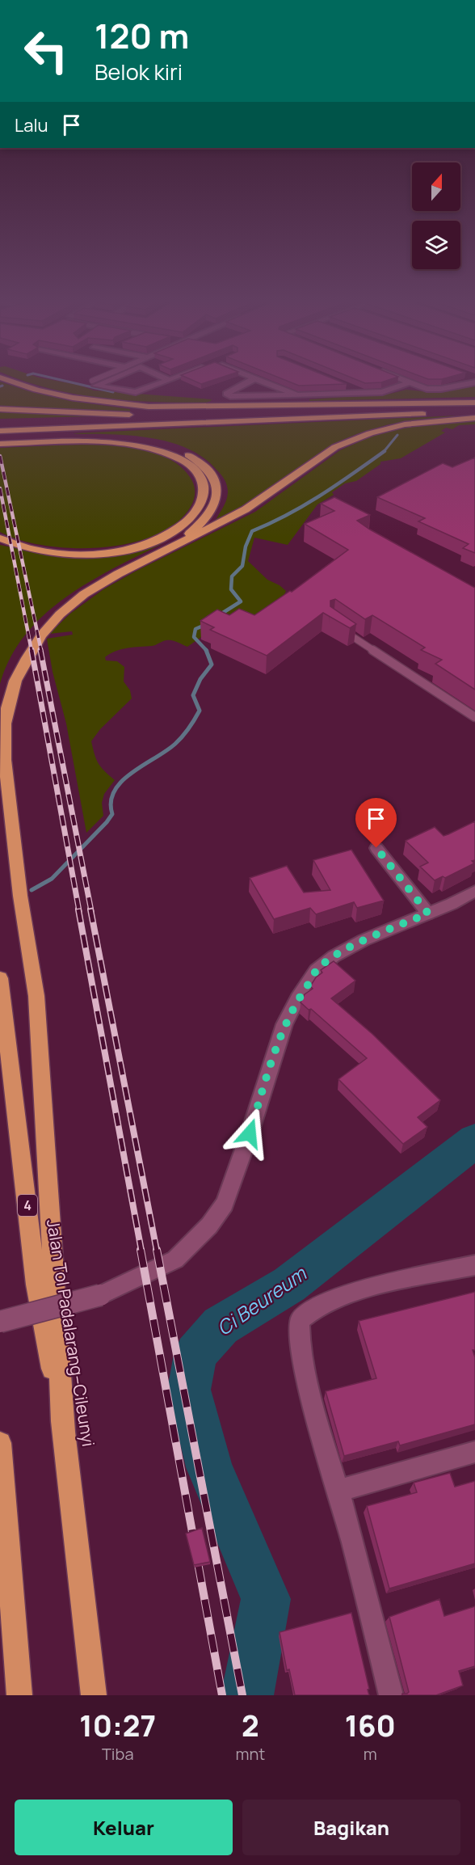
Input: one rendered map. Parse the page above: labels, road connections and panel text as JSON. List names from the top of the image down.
{
  "streets": {
    "highway": ["4", "Jalan Tol Padalarang–Cileunyi"]
  },
  "water": ["Ci Beureum"],
  "north": "top",
  "page": {
    "turn": ["120 m", "Belok kiri"],
    "then": "Lalu",
    "eta": [
      "10:27",
      "Tiba",
      "2",
      "mnt",
      "160",
      "m"
    ],
    "buttons": ["Keluar", "Bagikan"]
  }
}
